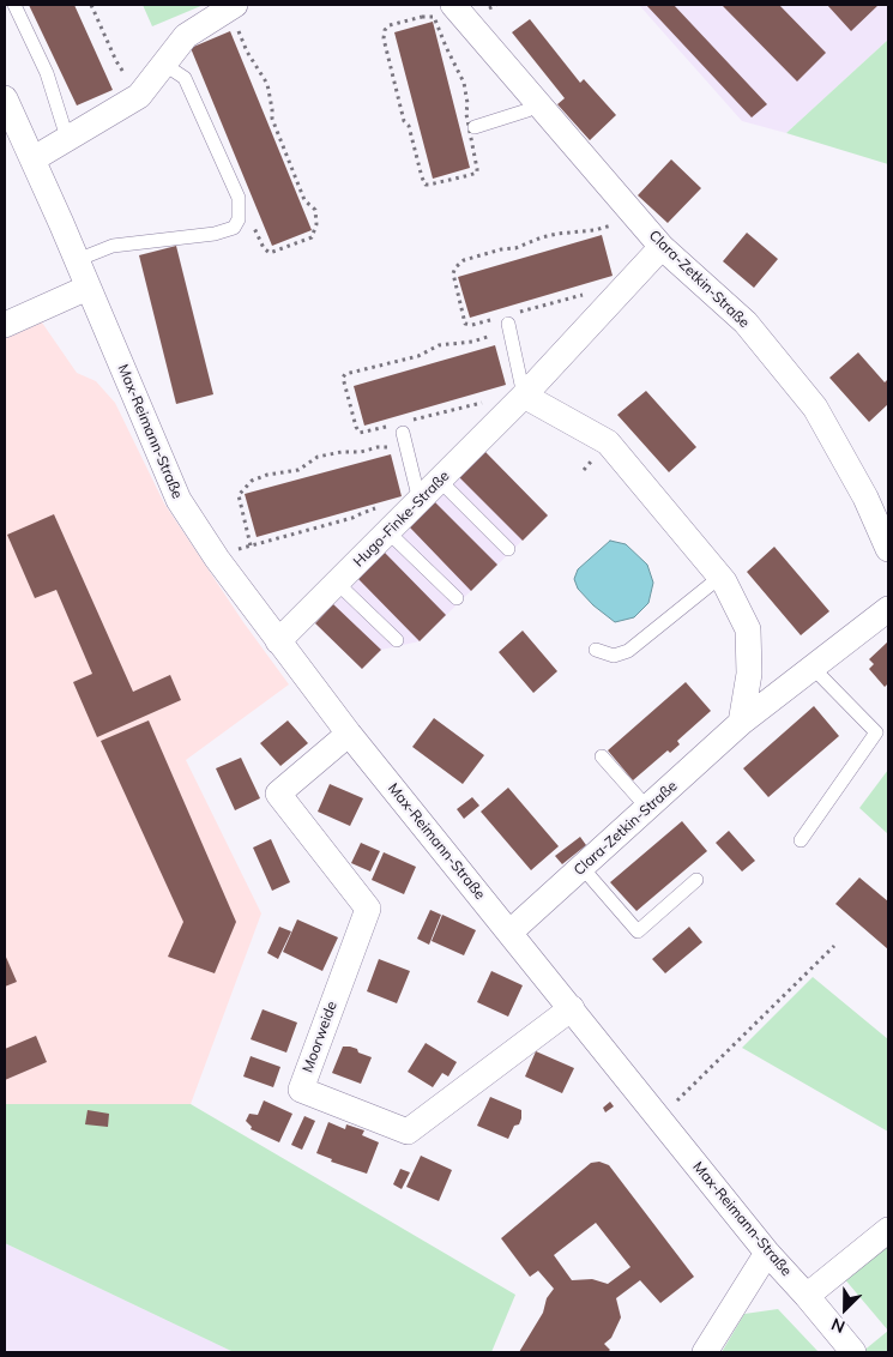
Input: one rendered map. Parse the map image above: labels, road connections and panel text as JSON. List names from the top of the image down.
{
  "streets": {
    "street": [
      "Clara-Zetkin-Straße",
      "Max-Reimann-Straße",
      "Hugo-Finke-Straße",
      "Moorweide"
    ]
  },
  "crossings": [
    ["Clara-Zetkin-Straße", "Max-Reimann-Straße"],
    ["Clara-Zetkin-Straße", "Hugo-Finke-Straße"],
    ["Max-Reimann-Straße", "Hugo-Finke-Straße"],
    ["Max-Reimann-Straße", "Moorweide"]
  ],
  "north": "bottom left"
}
